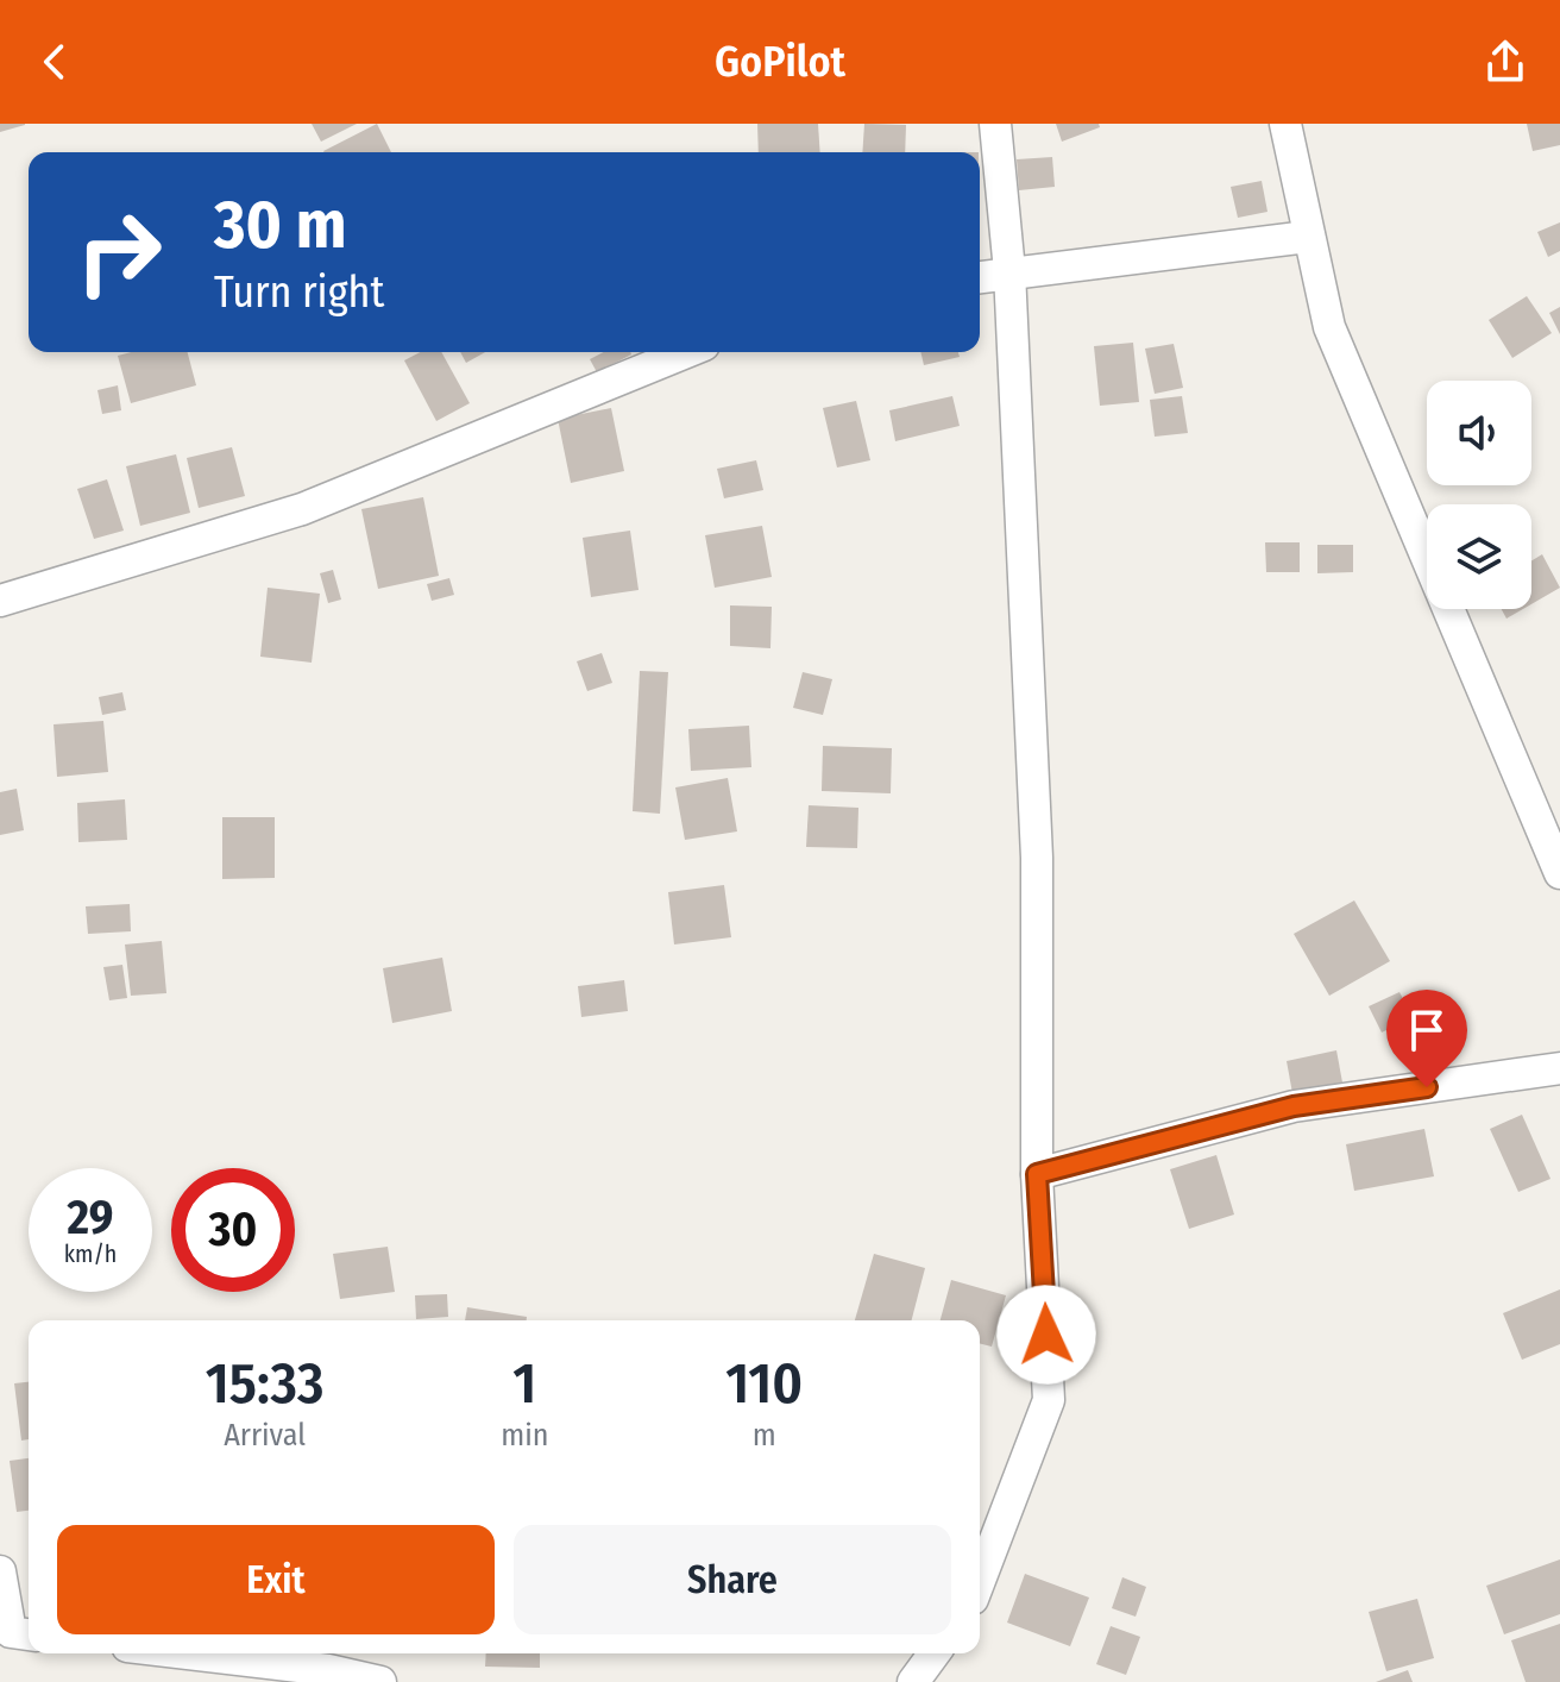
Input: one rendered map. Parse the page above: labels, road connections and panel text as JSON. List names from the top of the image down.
{
  "page": {
    "header": "GoPilot",
    "turn": ["30 m", "Turn right"],
    "speed": "29 km/h",
    "limit": "30",
    "eta": [
      "15:33",
      "Arrival",
      "1",
      "min",
      "110",
      "m"
    ],
    "buttons": ["Exit", "Share"]
  }
}
